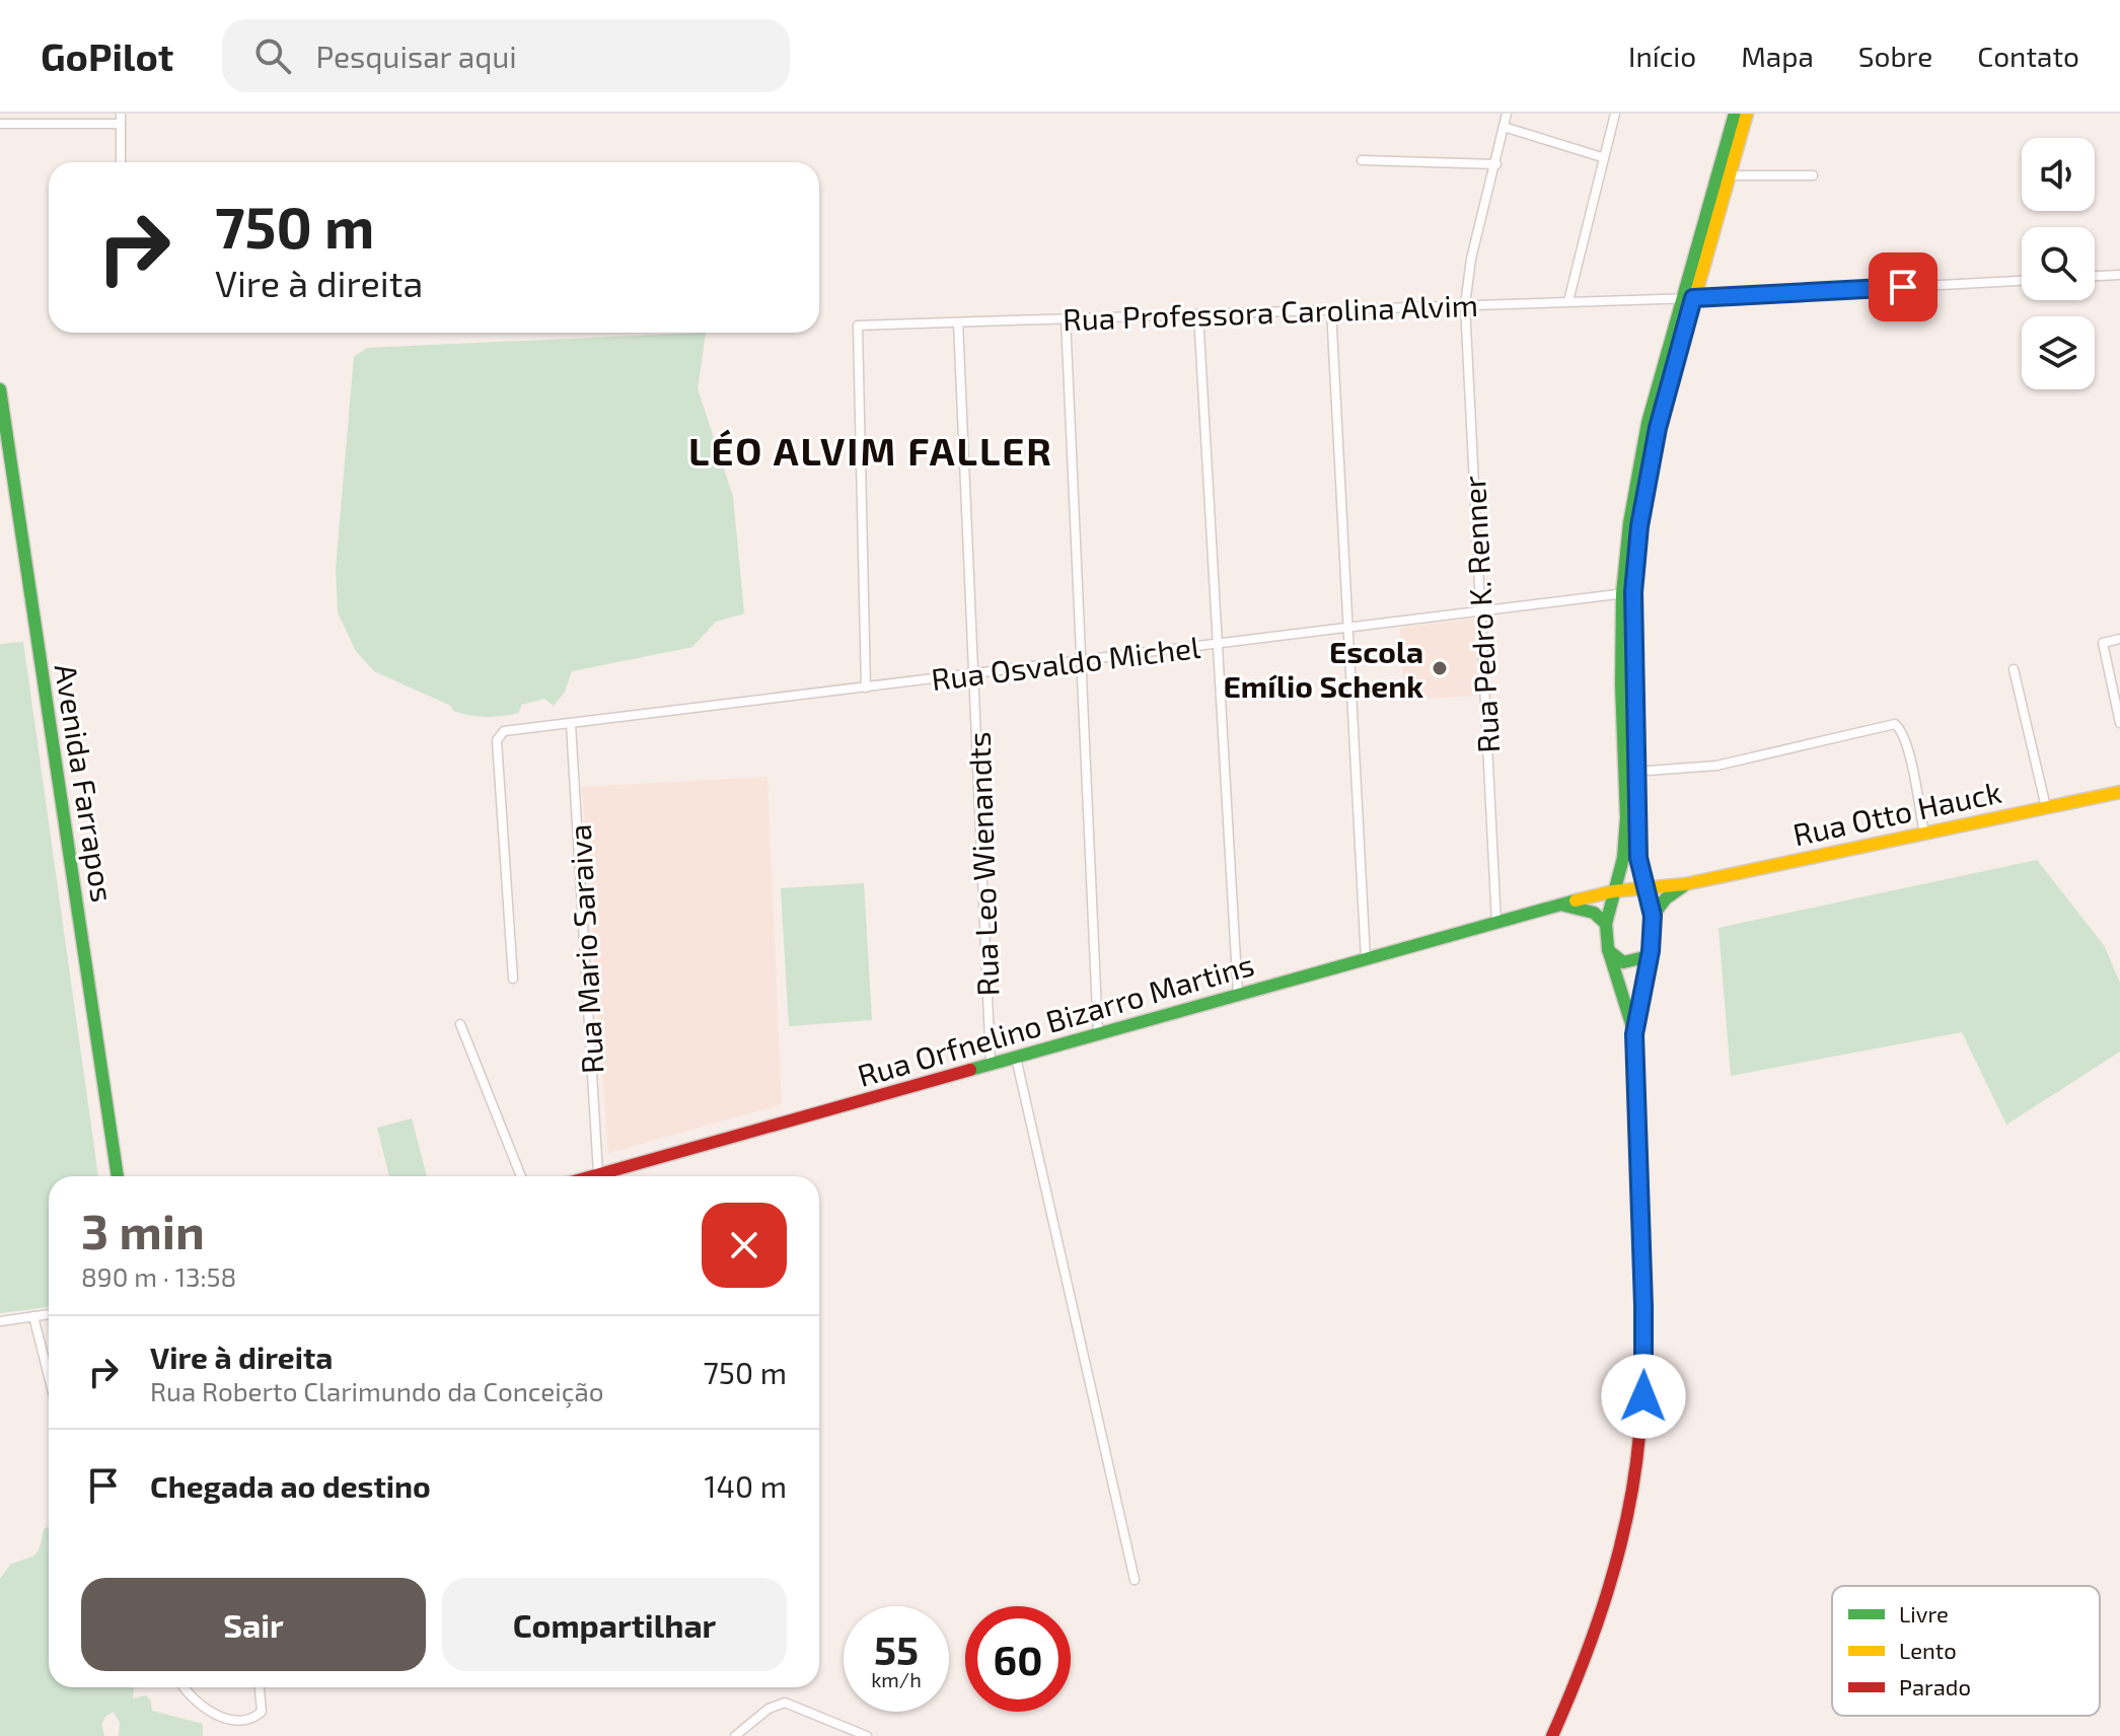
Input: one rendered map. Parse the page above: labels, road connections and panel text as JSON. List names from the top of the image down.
{
  "streets": {
    "street": [
      "Rua Professora Carolina Alvim",
      "Rua Pedro K. Renner",
      "Rua Osvaldo Michel",
      "Avenida Farrapos",
      "Rua Otto Hauck",
      "Rua Leo Wienandts",
      "Rua Mario Saraiva",
      "Rua Orfnelino Bizarro Martins"
    ]
  },
  "crossings": [
    ["Rua Professora Carolina Alvim", "Rua Pedro K. Renner"],
    ["Rua Professora Carolina Alvim", "Rua Osvaldo Michel"],
    ["Rua Professora Carolina Alvim", "Rua Leo Wienandts"],
    ["Rua Pedro K. Renner", "Rua Osvaldo Michel"],
    ["Rua Pedro K. Renner", "Rua Orfnelino Bizarro Martins"],
    ["Rua Osvaldo Michel", "Rua Leo Wienandts"],
    ["Rua Osvaldo Michel", "Rua Mario Saraiva"],
    ["Rua Otto Hauck", "Rua Orfnelino Bizarro Martins"],
    ["Rua Leo Wienandts", "Rua Orfnelino Bizarro Martins"],
    ["Rua Mario Saraiva", "Rua Orfnelino Bizarro Martins"]
  ],
  "districts": ["LÉO ALVIM FALLER"],
  "places": ["Escola Emílio Schenk"],
  "legend": ["Livre", "Lento", "Parado"],
  "page": {
    "header": "GoPilot",
    "search": "Pesquisar aqui",
    "nav": [
      "Início",
      "Mapa",
      "Sobre",
      "Contato"
    ],
    "turn": ["750 m", "Vire à direita"],
    "heading": ["3 min", "890 m · 13:58"],
    "list": [
      {
        "name": "Vire à direita",
        "note": "Rua Roberto Clarimundo da Conceição",
        "value": "750 m"
      },
      {
        "name": "Chegada ao destino",
        "value": "140 m"
      }
    ],
    "buttons": ["Sair", "Compartilhar"],
    "speed": "55 km/h",
    "limit": "60"
  }
}
